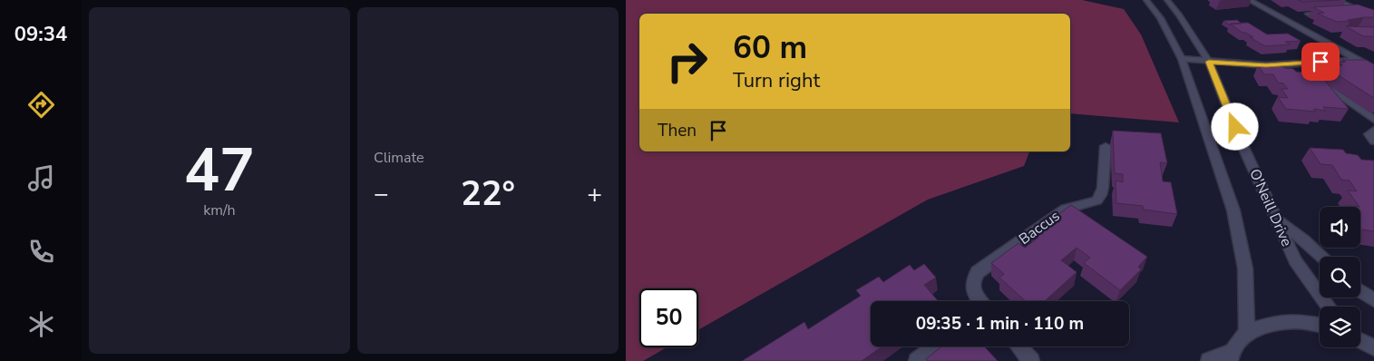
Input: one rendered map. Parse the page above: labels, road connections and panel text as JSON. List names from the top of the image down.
{
  "streets": {
    "main road": ["O'Neill Drive", "Baccus"]
  },
  "page": {
    "tabs": "09:34",
    "tile": [
      ["47", "km/h"],
      "Climate"
    ],
    "turn": ["60 m", "Turn right"],
    "then": "Then",
    "heat": ["−", "22°", "+"],
    "limit": "50",
    "trip": "09:35 · 1 min · 110 m"
  }
}
